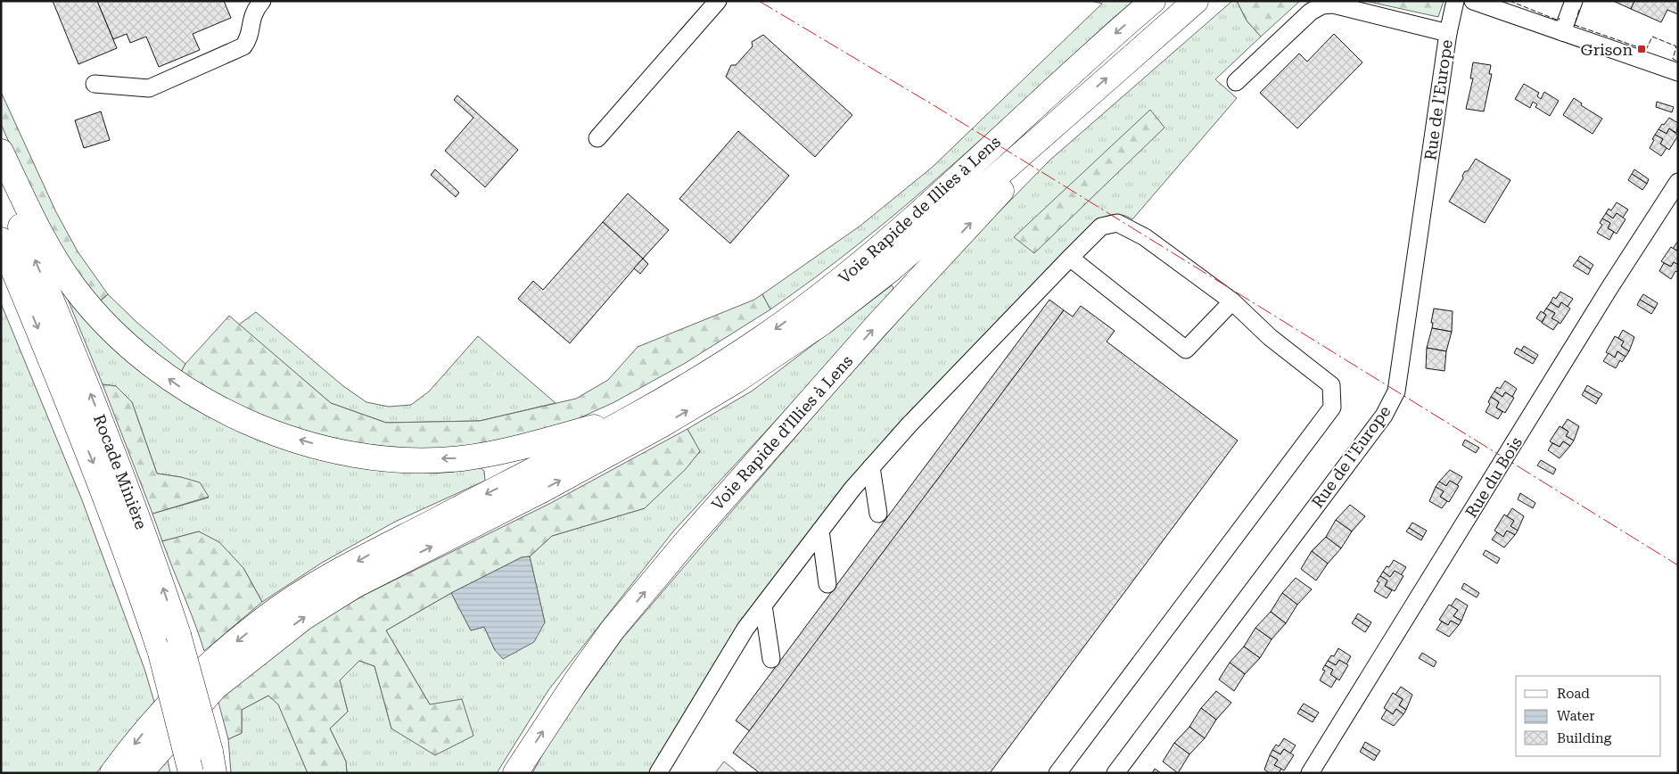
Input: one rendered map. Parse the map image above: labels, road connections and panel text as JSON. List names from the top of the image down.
{
  "streets": {
    "highway": ["Voie Rapide de Illies à Lens", "Voie Rapide d’Illies à Lens", "Rocade Minière"],
    "street": ["Rue de l'Europe", "Rue du Bois"]
  },
  "places": {
    "transit": ["Grison"]
  },
  "legend": ["Road", "Water", "Building"]
}
